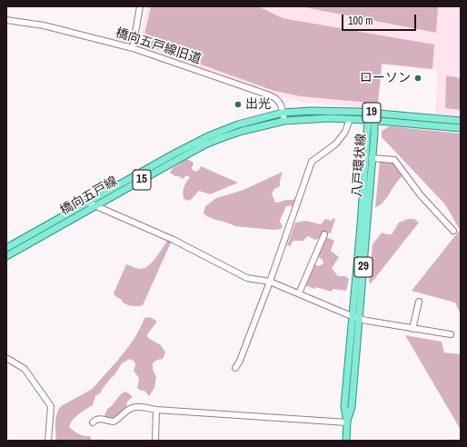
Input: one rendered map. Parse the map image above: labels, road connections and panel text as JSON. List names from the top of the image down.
{
  "streets": {
    "main road": [
      "19",
      "八戸環状線",
      "15",
      "橋向五戸線",
      "29"
    ],
    "street": ["橋向五戸線旧道"]
  },
  "crossings": [
    ["橋向五戸線旧道", "19"],
    ["橋向五戸線旧道", "橋向五戸線"],
    ["19", "八戸環状線"],
    ["19", "橋向五戸線"]
  ],
  "places": ["ローソン", "出光"],
  "scale_bar": "100 m"
}
